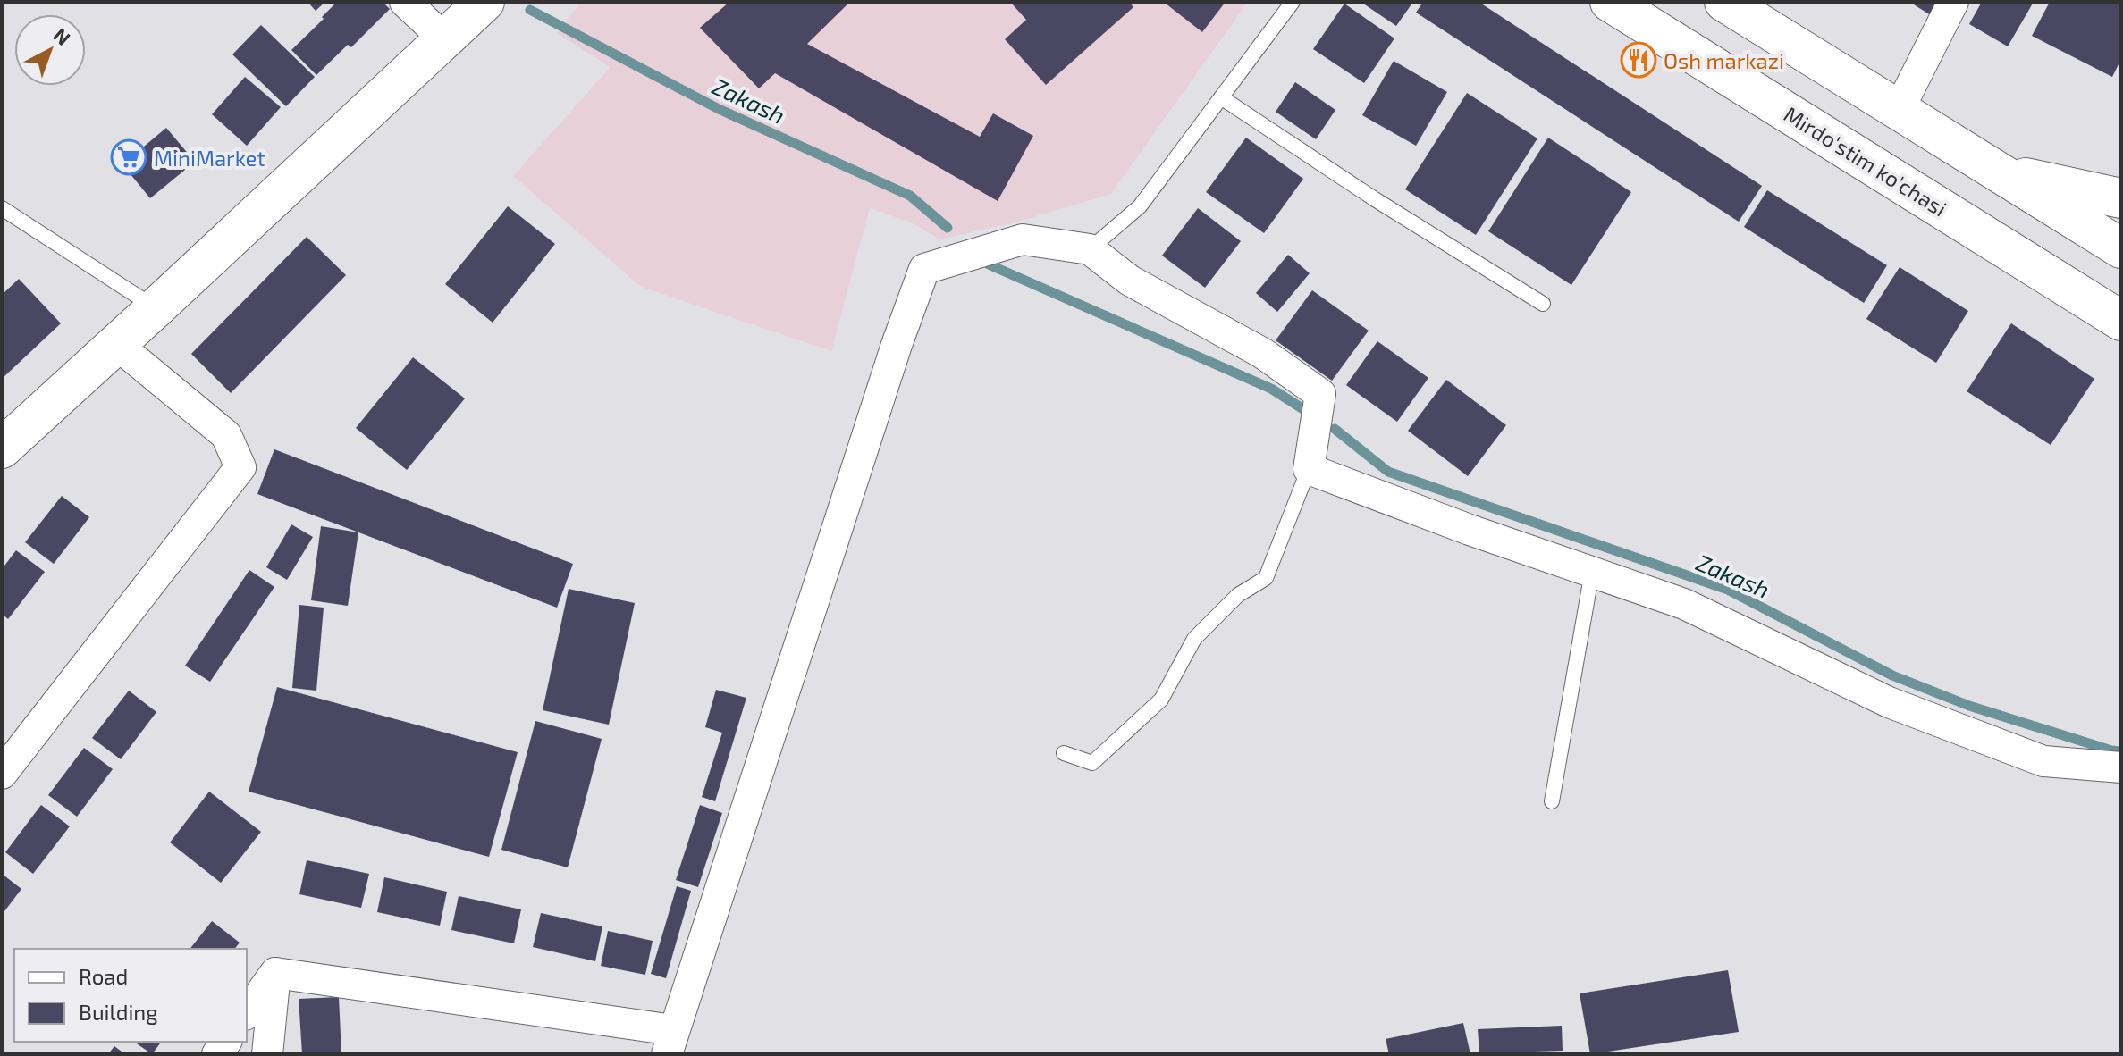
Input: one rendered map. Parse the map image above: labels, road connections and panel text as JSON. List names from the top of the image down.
{
  "streets": {
    "main road": ["Mirdo'stim ko'chasi"]
  },
  "water": ["Zakash"],
  "places": {
    "restaurant": ["Osh markazi"],
    "supermarket": ["MiniMarket"]
  },
  "legend": ["Road", "Building"],
  "north": "top right"
}
